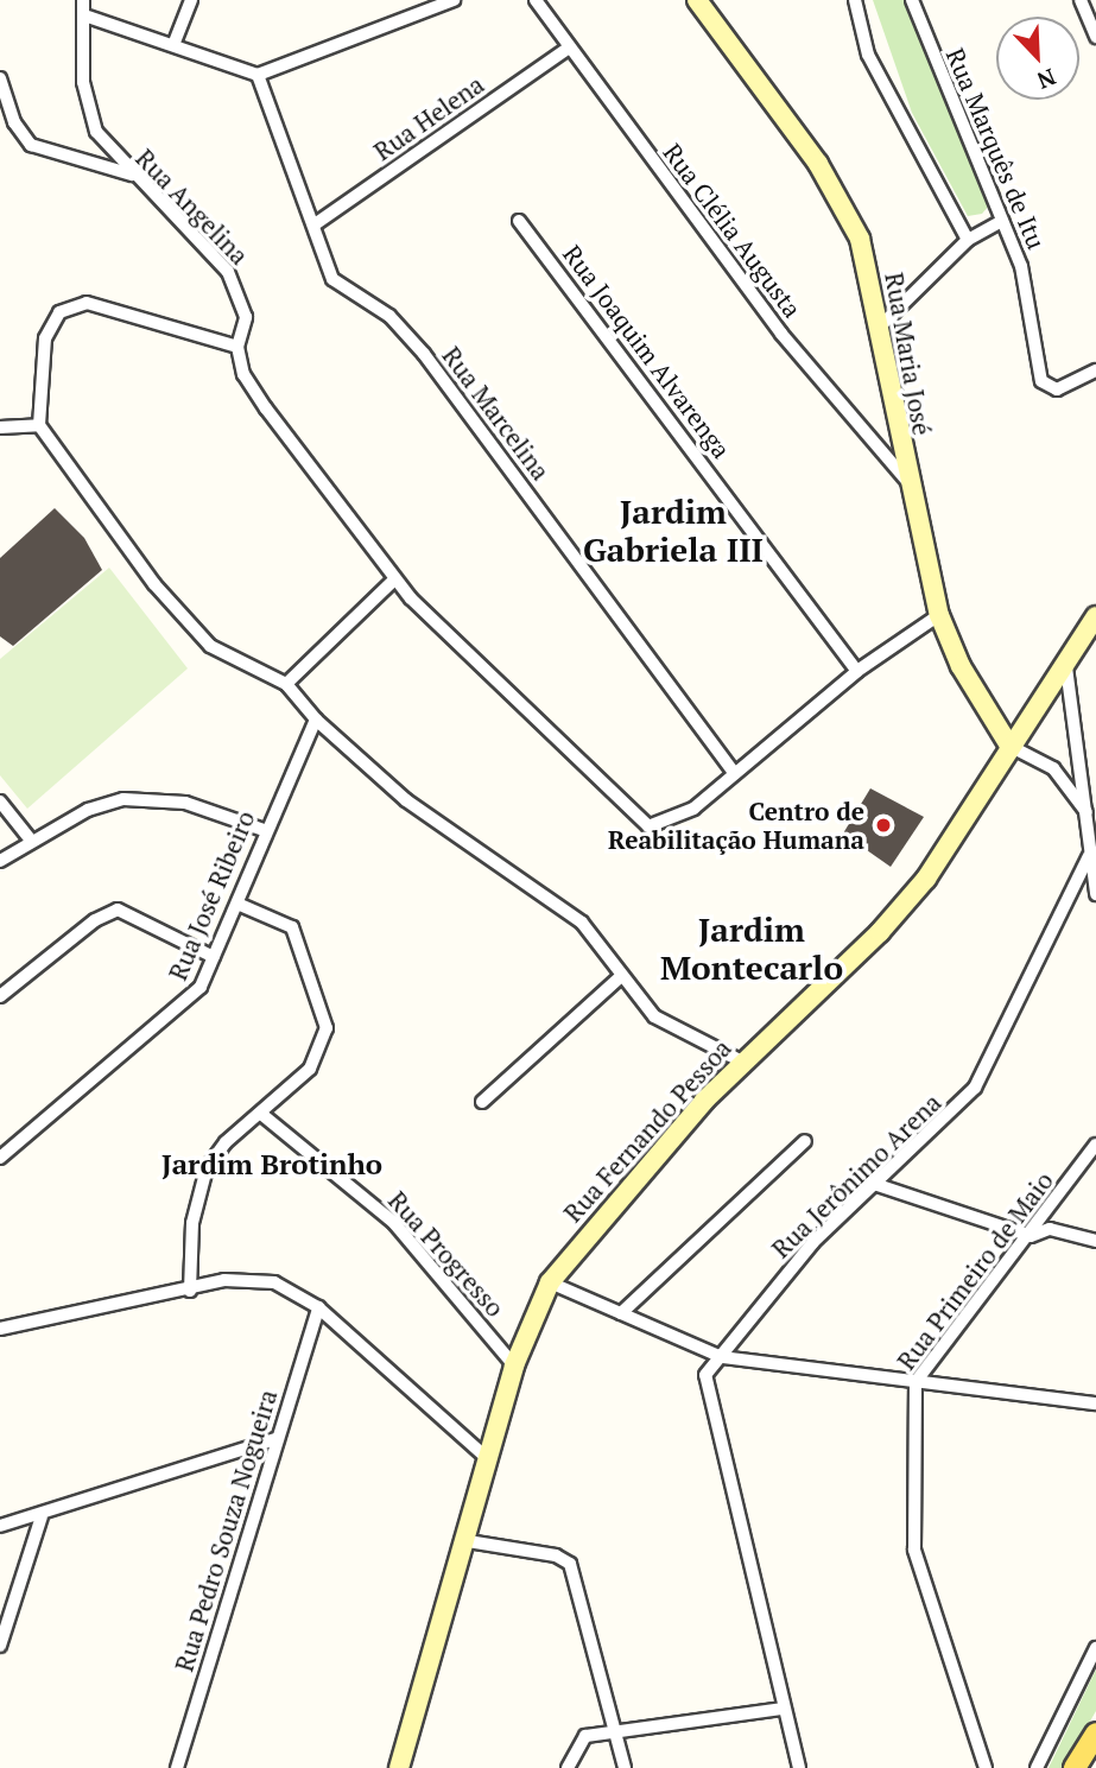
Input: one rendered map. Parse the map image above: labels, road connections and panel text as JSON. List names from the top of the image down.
{
  "streets": {
    "main road": ["Rua Maria José", "Rua Fernando Pessoa"],
    "street": [
      "Rua Helena",
      "Rua Marquês de Itu",
      "Rua Angelina",
      "Rua Clélia Augusta",
      "Rua Joaquim Alvarenga",
      "Rua Marcelina",
      "Rua José Ribeiro",
      "Rua Jerônimo Arena",
      "Rua Progresso",
      "Rua Primeiro de Maio",
      "Rua Pedro Souza Nogueira"
    ]
  },
  "crossings": [
    ["Rua Helena", "Rua Clélia Augusta"],
    ["Rua Helena", "Rua Marcelina"],
    ["Rua Clélia Augusta", "Rua Maria José"],
    ["Rua Maria José", "Rua Fernando Pessoa"],
    ["Rua Fernando Pessoa", "Rua Progresso"]
  ],
  "districts": ["Jardim Gabriela III", "Jardim Montecarlo", "Jardim Brotinho"],
  "places": ["Centro de Reabilitação Humana"],
  "north": "bottom right"
}
